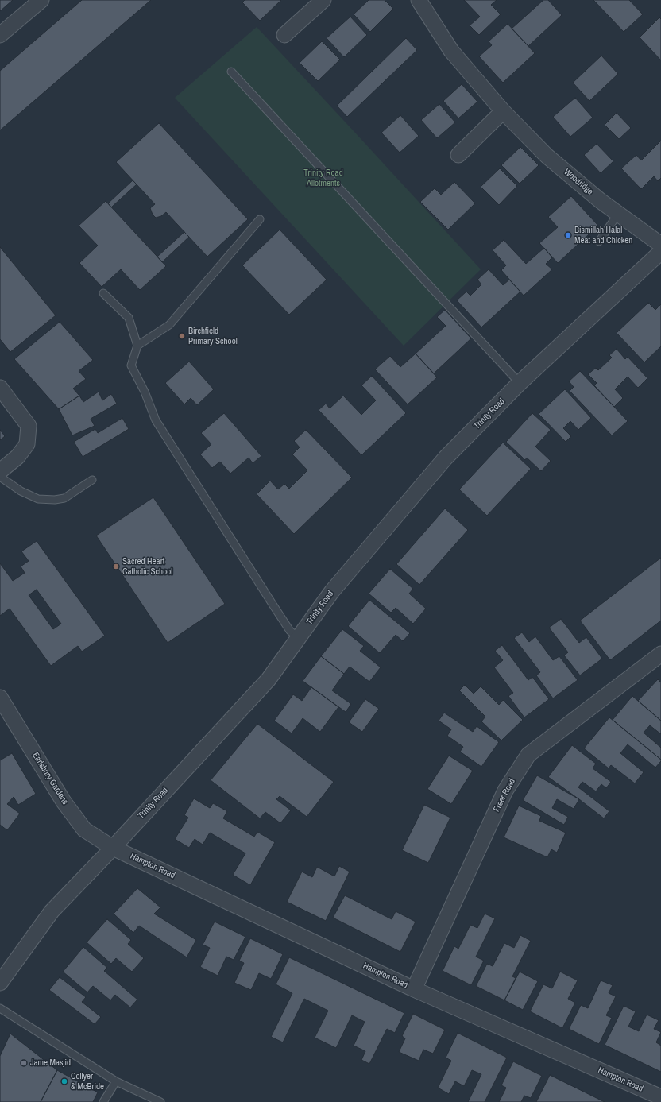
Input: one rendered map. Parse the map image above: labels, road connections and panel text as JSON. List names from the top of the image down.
{
  "streets": {
    "street": [
      "Woodridge",
      "Trinity Road",
      "Earlsbury Gardens",
      "Freer Road",
      "Hampton Road"
    ]
  },
  "crossings": [
    ["Trinity Road", "Earlsbury Gardens"],
    ["Trinity Road", "Hampton Road"],
    ["Earlsbury Gardens", "Hampton Road"],
    ["Freer Road", "Hampton Road"]
  ],
  "parks": ["Trinity Road Allotments"],
  "places": [
    "Bismillah Halal Meat and Chicken",
    "Birchfield Primary School",
    "Sacred Heart Catholic School",
    "Jame Masjid",
    "Collyer & McBride"
  ]
}
